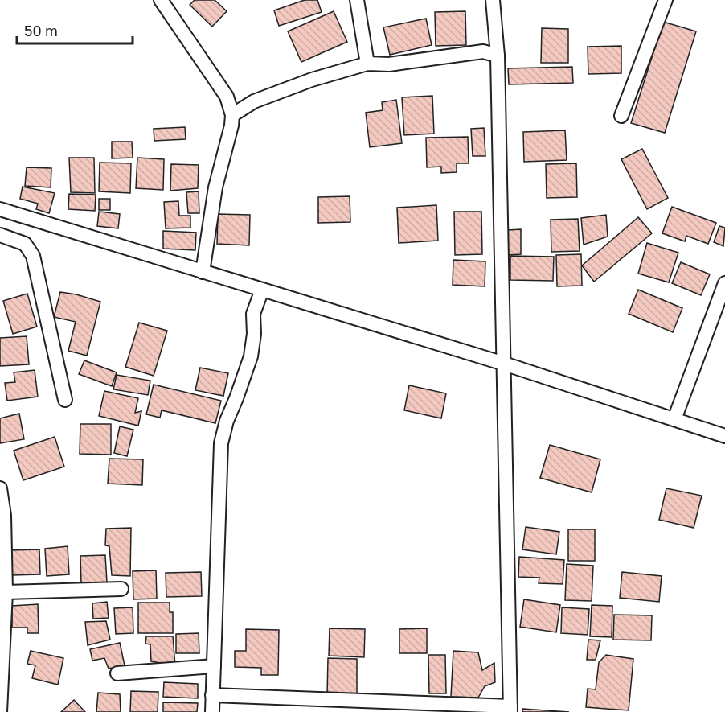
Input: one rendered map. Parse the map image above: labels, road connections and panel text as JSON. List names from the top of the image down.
{
  "scale_bar": "50 m"
}
